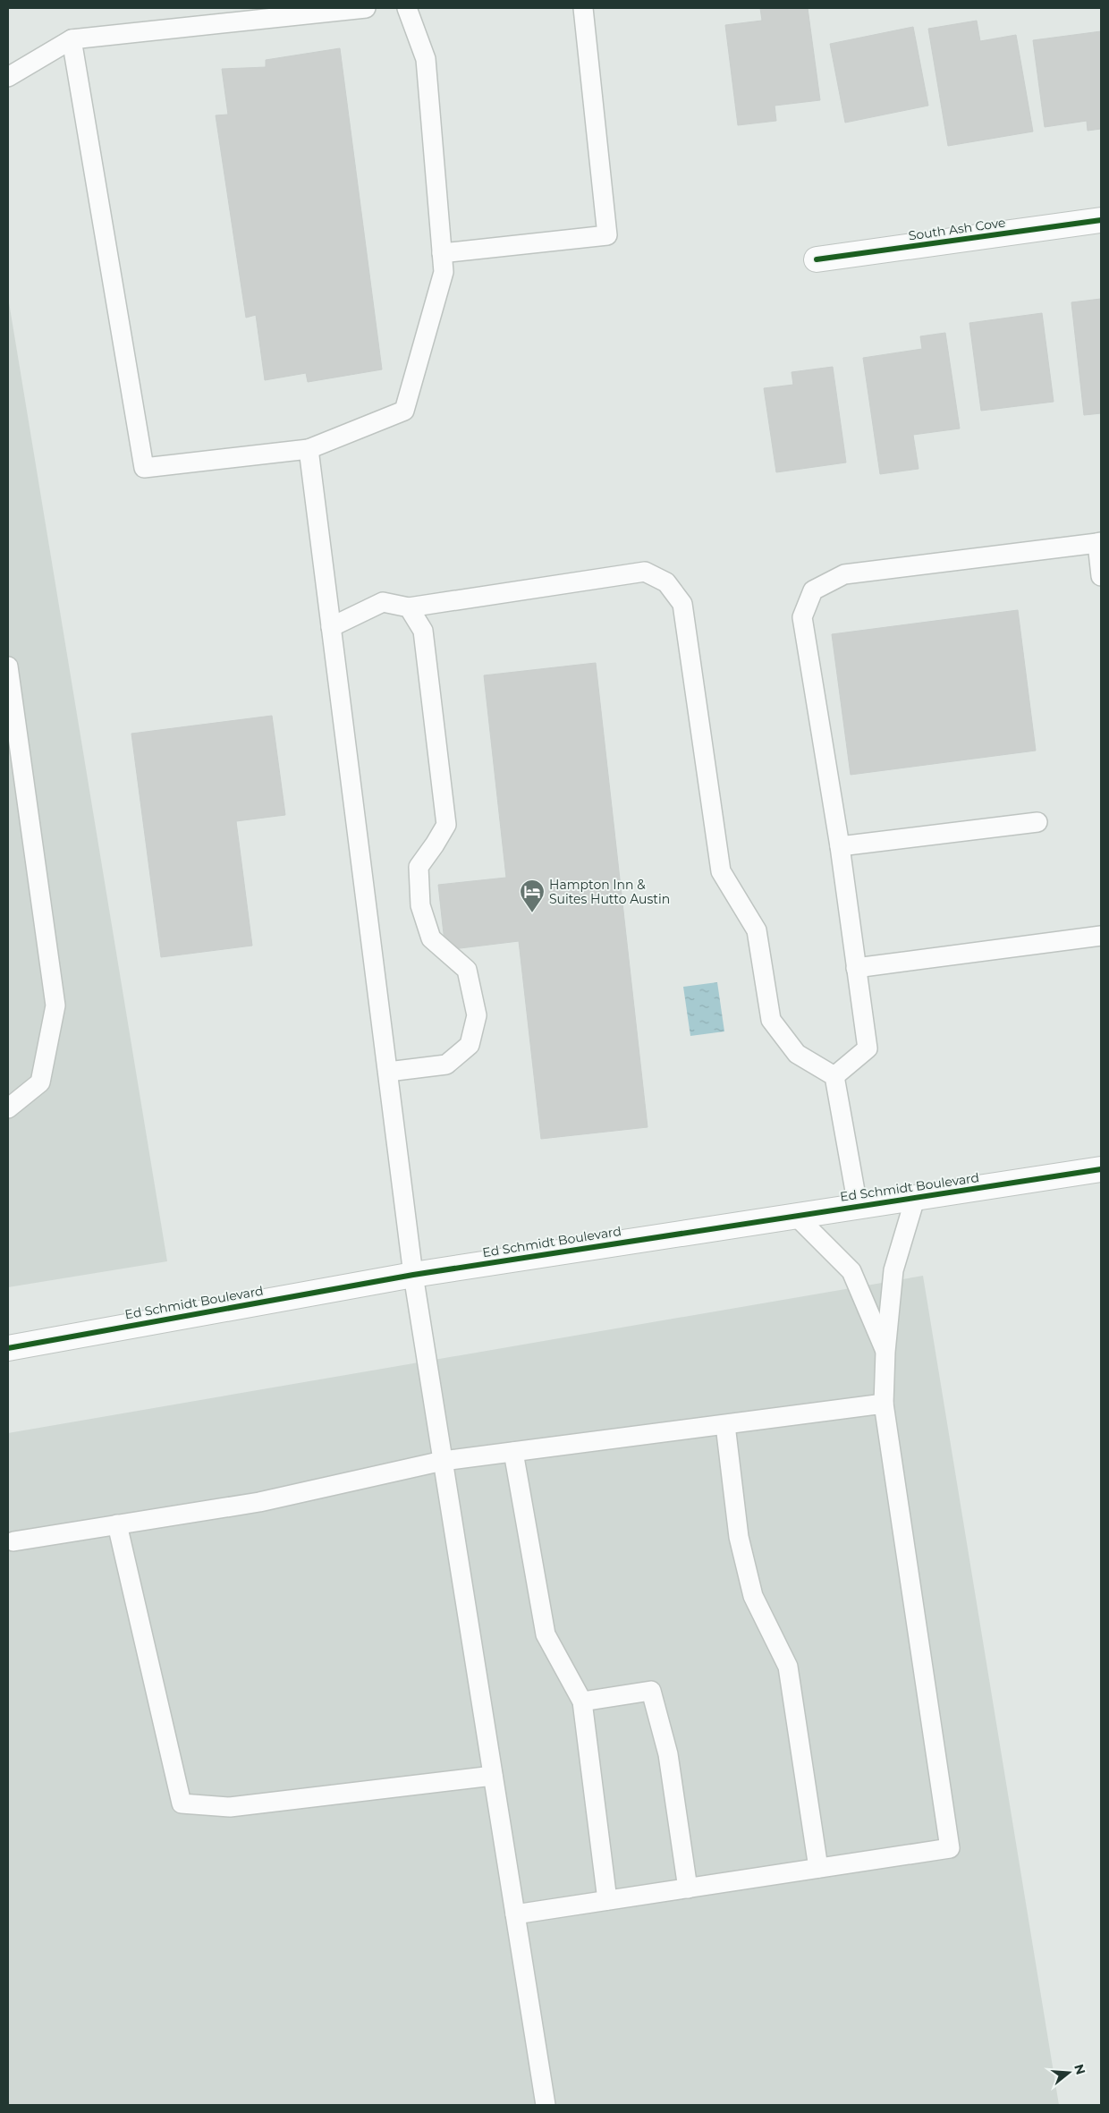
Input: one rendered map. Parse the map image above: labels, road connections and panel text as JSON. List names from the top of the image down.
{
  "streets": {
    "street": ["South Ash Cove", "Ed Schmidt Boulevard"]
  },
  "places": {
    "hotel": ["Hampton Inn & Suites Hutto Austin"]
  },
  "north": "right"
}
